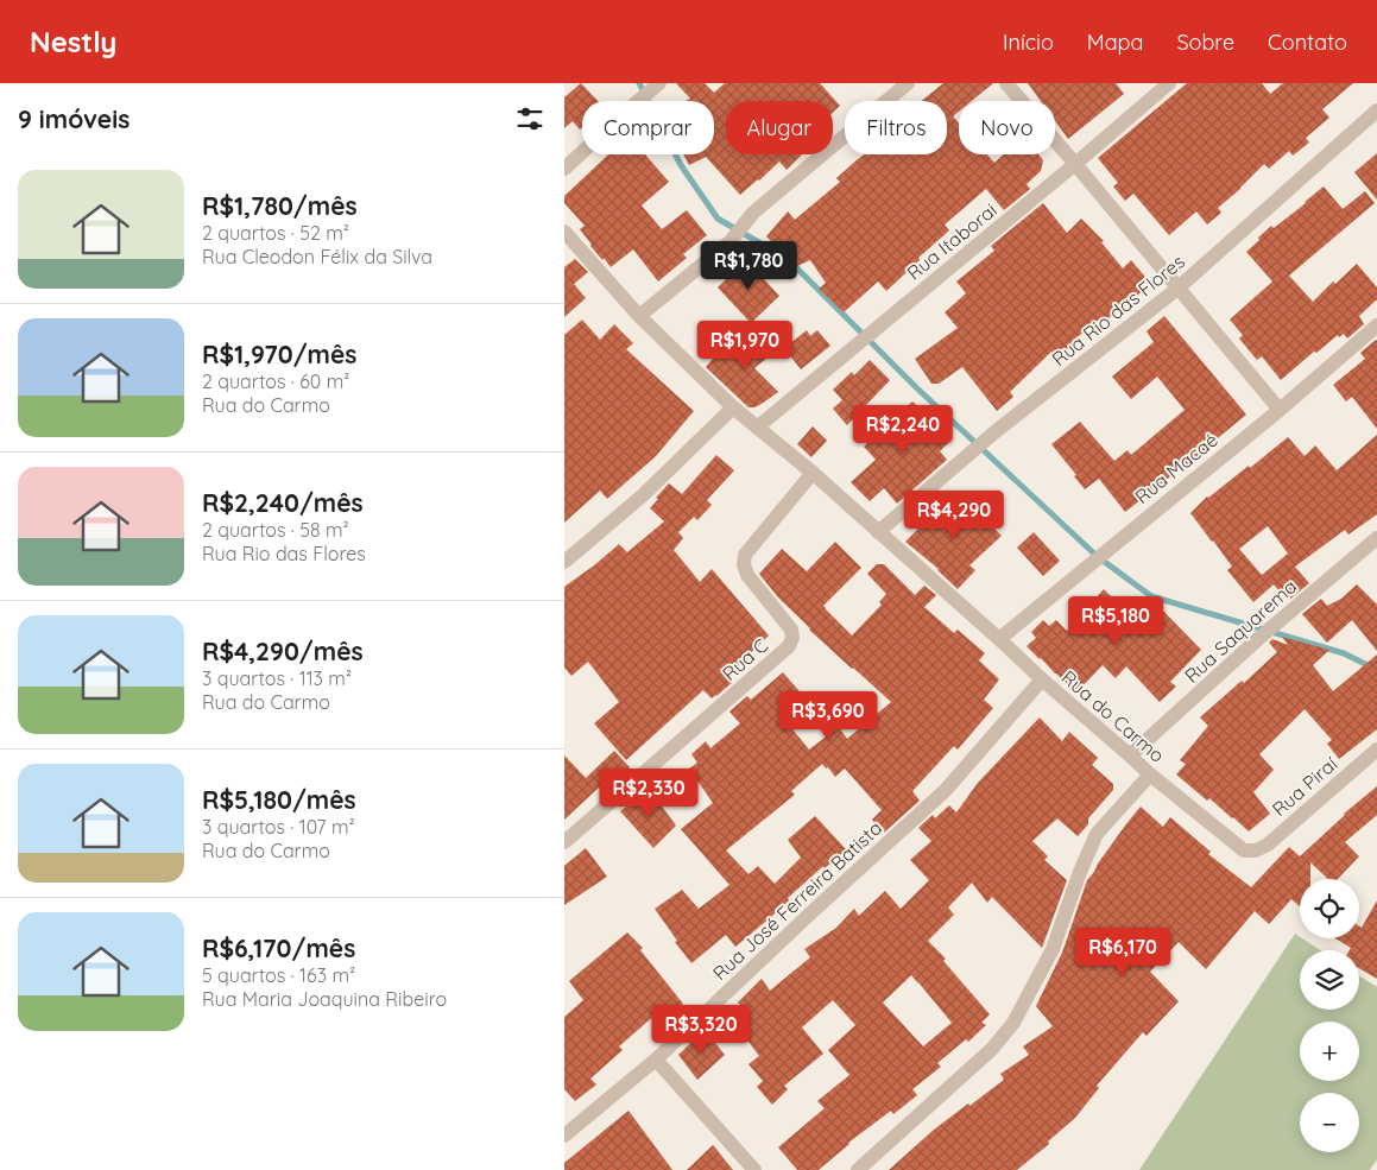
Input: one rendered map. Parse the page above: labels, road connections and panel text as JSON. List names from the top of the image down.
{
  "streets": {
    "street": [
      "Rua Itaborai",
      "Rua Rio das Flores",
      "Rua Macaé",
      "Rua Saquarema",
      "Rua C",
      "Rua do Carmo",
      "Rua Piraí",
      "Rua José Ferreira Batista"
    ]
  },
  "crossings": [
    ["Rua Itaborai", "Rua do Carmo"],
    ["Rua Rio das Flores", "Rua do Carmo"],
    ["Rua Macaé", "Rua do Carmo"],
    ["Rua Saquarema", "Rua do Carmo"],
    ["Rua C", "Rua do Carmo"],
    ["Rua do Carmo", "Rua Piraí"],
    ["Rua do Carmo", "Rua José Ferreira Batista"]
  ],
  "page": {
    "header": "Nestly",
    "nav": [
      "Início",
      "Mapa",
      "Sobre",
      "Contato"
    ],
    "heading": "9 imóveis",
    "chip": [
      "Comprar",
      "Alugar",
      "Filtros",
      "Novo"
    ],
    "list": [
      {
        "name": "R$1,780/mês",
        "note": "2 quartos · 52 m² · Rua Cleodon Félix da Silva"
      },
      {
        "name": "R$1,970/mês",
        "note": "2 quartos · 60 m² · Rua do Carmo"
      },
      {
        "name": "R$2,240/mês",
        "note": "2 quartos · 58 m² · Rua Rio das Flores"
      },
      {
        "name": "R$4,290/mês",
        "note": "3 quartos · 113 m² · Rua do Carmo"
      },
      {
        "name": "R$5,180/mês",
        "note": "3 quartos · 107 m² · Rua do Carmo"
      },
      {
        "name": "R$6,170/mês",
        "note": "5 quartos · 163 m² · Rua Maria Joaquina Ribeiro"
      }
    ],
    "price": [
      "R$1,780",
      "R$1,970",
      "R$2,240",
      "R$4,290",
      "R$5,180",
      "R$3,690",
      "R$2,330",
      "R$6,170",
      "R$3,320"
    ],
    "map_buttons": ["+", "−"]
  }
}
